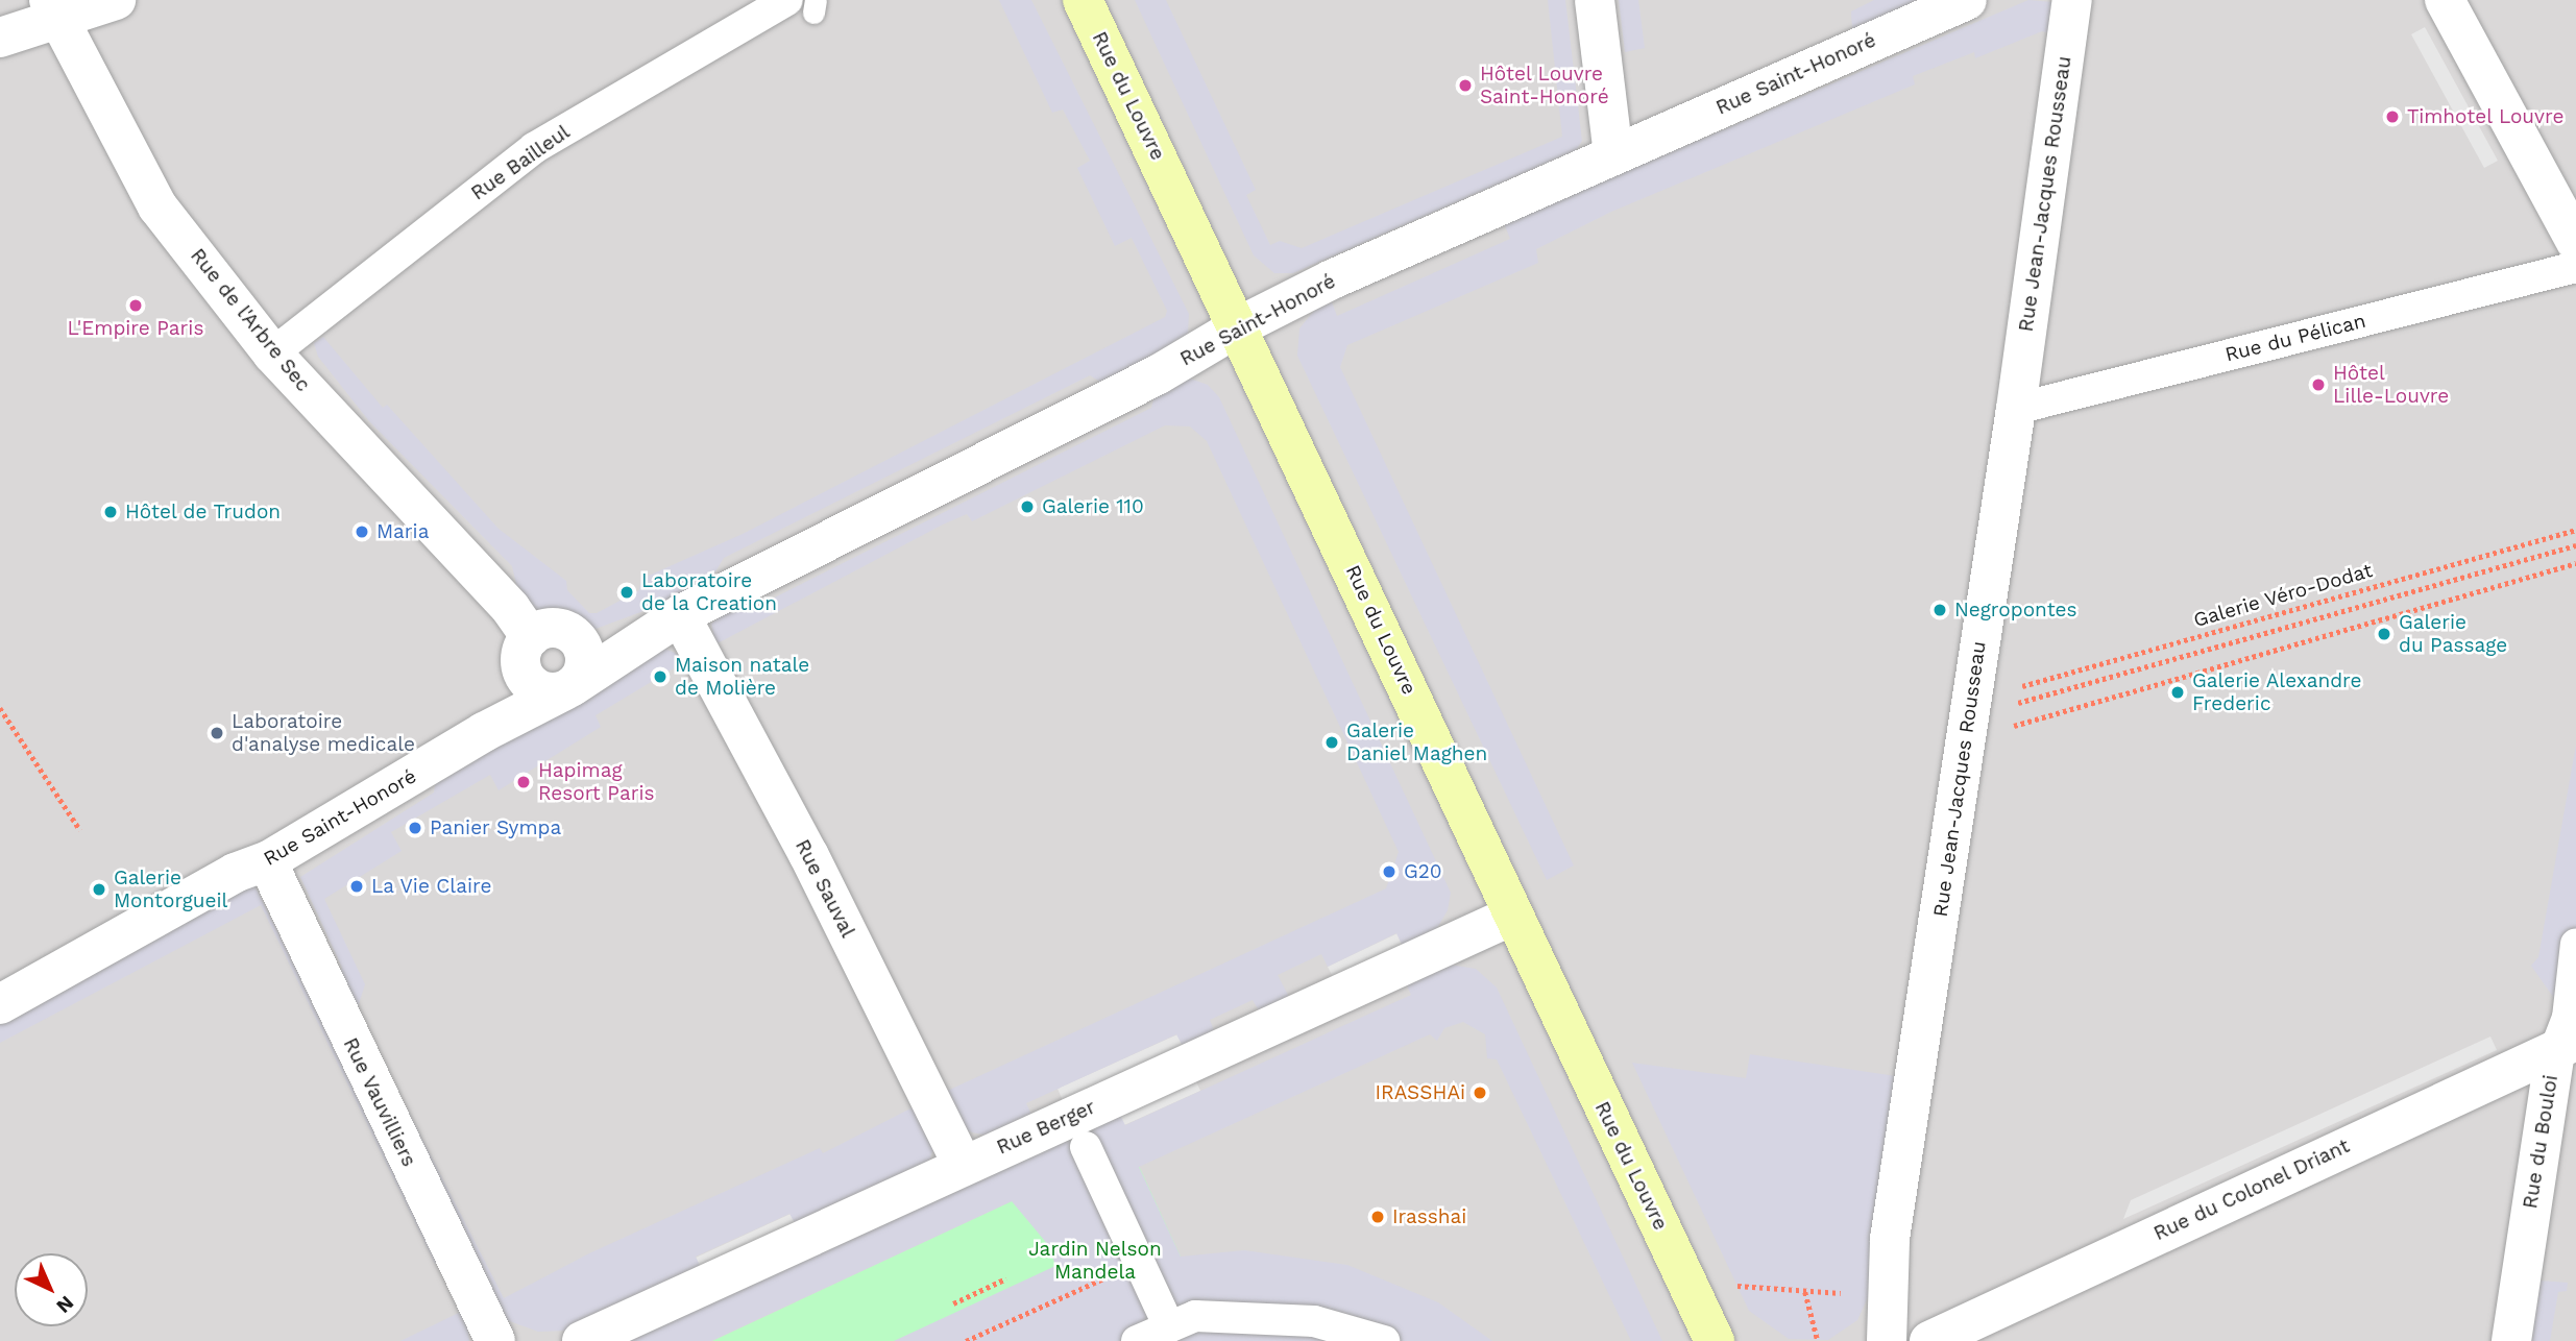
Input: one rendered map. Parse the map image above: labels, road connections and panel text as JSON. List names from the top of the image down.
{
  "streets": {
    "main road": ["Rue du Louvre"],
    "street": [
      "Rue Saint-Honoré",
      "Rue Bailleul",
      "Rue Jean-Jacques Rousseau",
      "Rue de l'Arbre Sec",
      "Rue du Pélican",
      "Rue Sauval",
      "Rue Vauvilliers",
      "Rue Berger",
      "Rue du Bouloi",
      "Rue du Colonel Driant"
    ],
    "path": ["Galerie Véro-Dodat"]
  },
  "crossings": [
    ["Rue Saint-Honoré", "Rue du Louvre"],
    ["Rue Saint-Honoré", "Rue de l'Arbre Sec"],
    ["Rue Saint-Honoré", "Rue Sauval"],
    ["Rue Saint-Honoré", "Rue Vauvilliers"],
    ["Rue du Louvre", "Rue Berger"],
    ["Rue Bailleul", "Rue de l'Arbre Sec"],
    ["Rue Jean-Jacques Rousseau", "Rue du Pélican"],
    ["Rue Sauval", "Rue Berger"],
    ["Rue du Bouloi", "Rue du Colonel Driant"]
  ],
  "parks": ["Jardin Nelson Mandela"],
  "places": [
    "Hôtel Louvre Saint-Honoré",
    "Timhotel Louvre",
    "L'Empire Paris",
    "Hôtel Lille-Louvre",
    "Galerie 110",
    "Hôtel de Trudon",
    "Maria",
    "Laboratoire de la Creation",
    "Negropontes",
    "Galerie du Passage",
    "Maison natale de Molière",
    "Galerie Alexandre Frederic",
    "Laboratoire d'analyse medicale",
    "Galerie Daniel Maghen",
    "Hapimag Resort Paris",
    "Panier Sympa",
    "G20",
    "La Vie Claire",
    "Galerie Montorgueil",
    "IRASSHAi",
    "Irasshai"
  ],
  "north": "bottom right"
}
